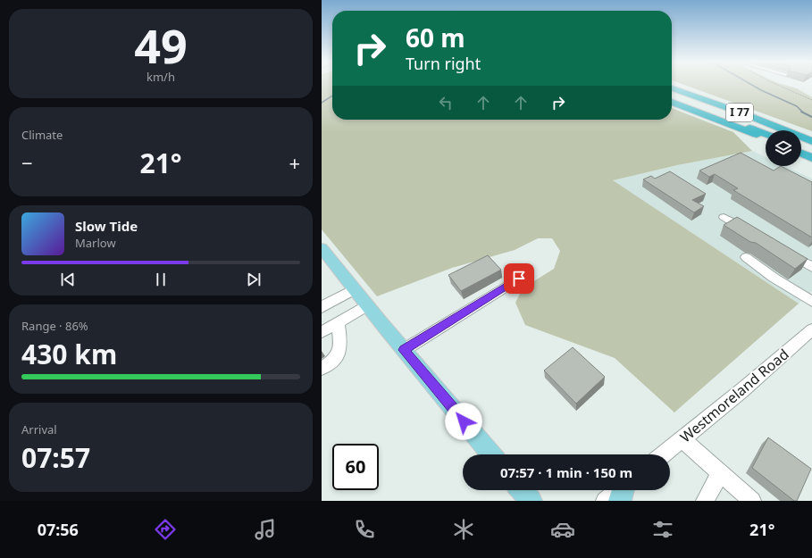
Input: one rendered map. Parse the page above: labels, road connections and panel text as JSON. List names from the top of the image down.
{
  "streets": {
    "highway": ["I 77"],
    "street": ["Westmoreland Road"]
  },
  "page": {
    "tile": [
      ["49", "km/h"],
      "Climate",
      ["Range · 86%", "430 km"],
      ["Arrival", "07:57"]
    ],
    "turn": ["60 m", "Turn right"],
    "heat": ["−", "21°", "+"],
    "song": ["Slow Tide", "Marlow"],
    "limit": "60",
    "trip": "07:57 · 1 min · 150 m",
    "tabs": ["07:56", "21°"]
  }
}
